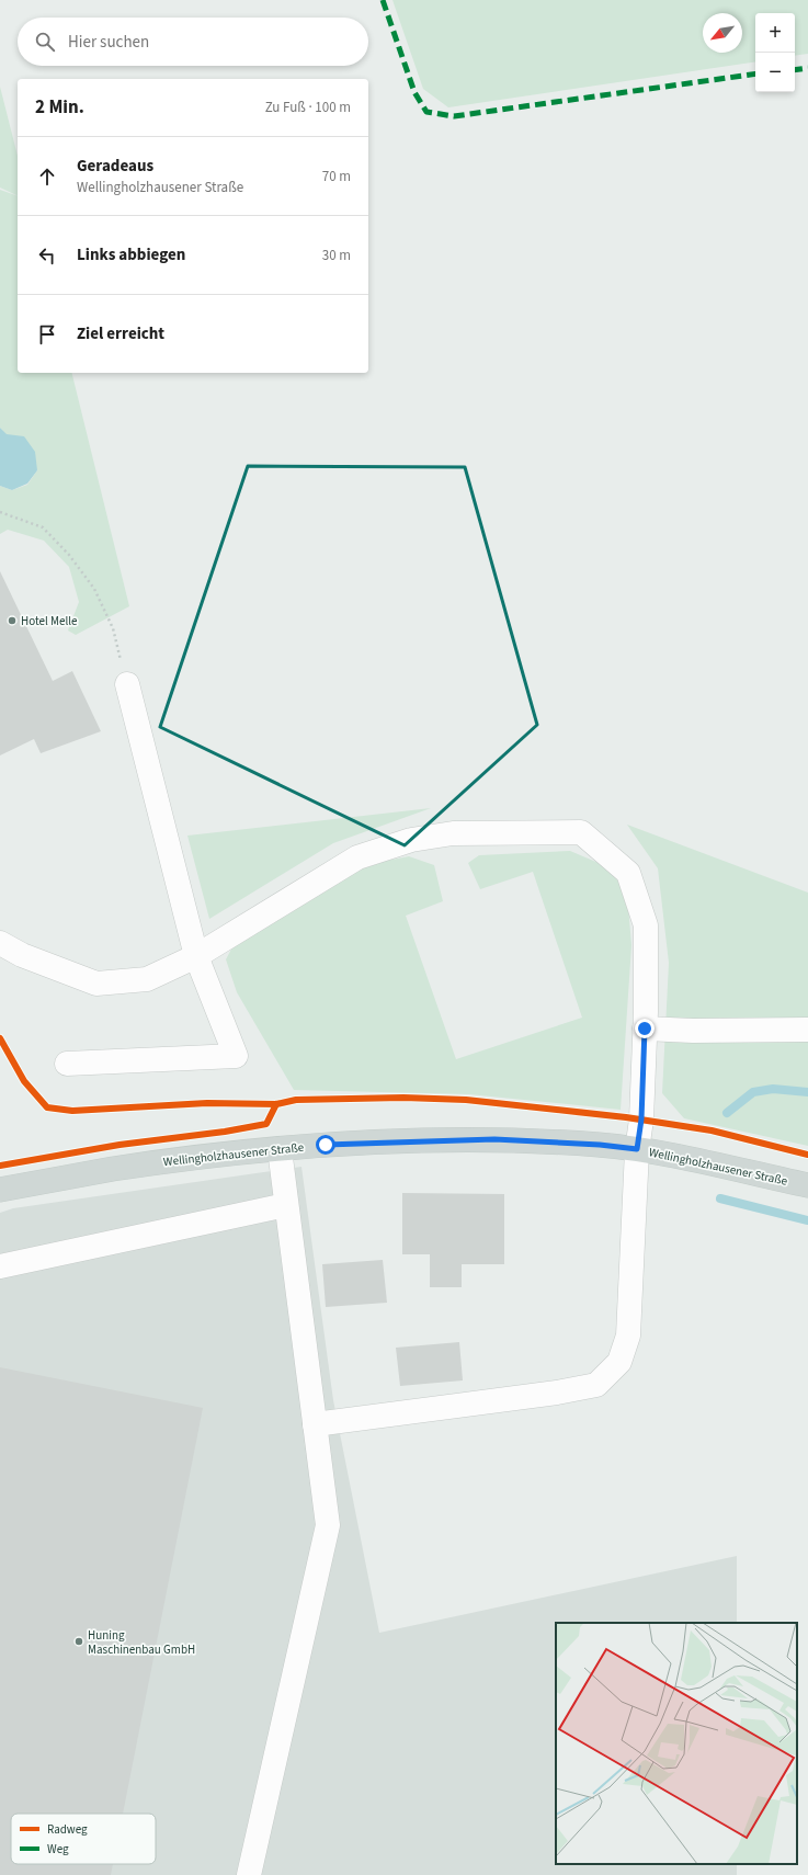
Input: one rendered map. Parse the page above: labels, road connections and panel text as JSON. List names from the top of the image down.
{
  "streets": {
    "main road": ["Wellingholzhausener Straße"]
  },
  "places": ["Hotel Melle", "Huning Maschinenbau GmbH"],
  "legend": ["Radweg", "Weg"],
  "north": "bottom left",
  "page": {
    "map_buttons": ["+", "−"],
    "search": "Hier suchen",
    "heading": ["2 Min.", "Zu Fuß · 100 m"],
    "list": [
      ["Geradeaus", "Wellingholzhausener Straße", "70 m"],
      ["Links abbiegen", "30 m"],
      "Ziel erreicht"
    ]
  }
}
